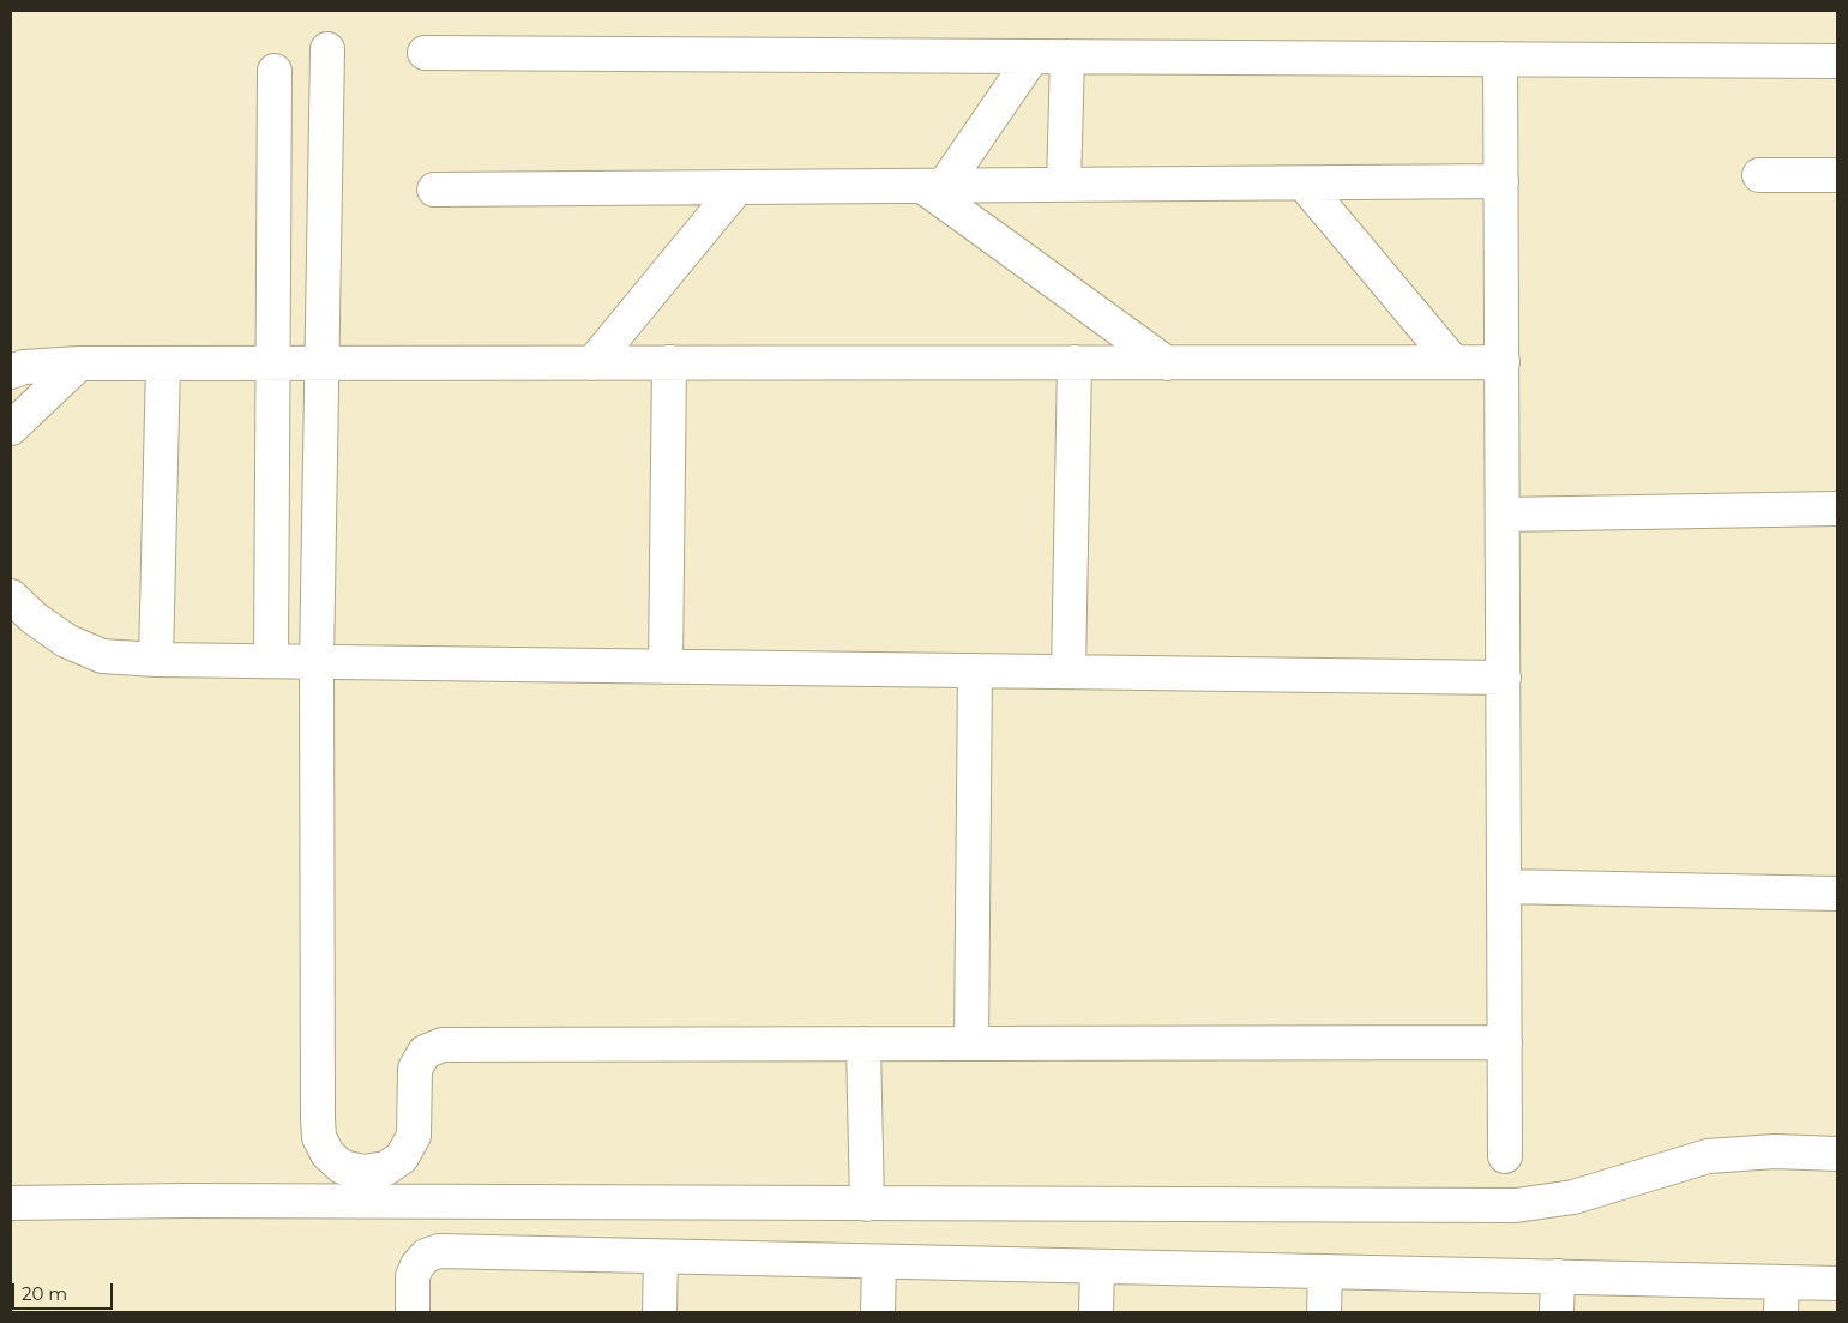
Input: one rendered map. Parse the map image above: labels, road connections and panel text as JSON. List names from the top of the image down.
{
  "scale_bar": "20 m"
}
